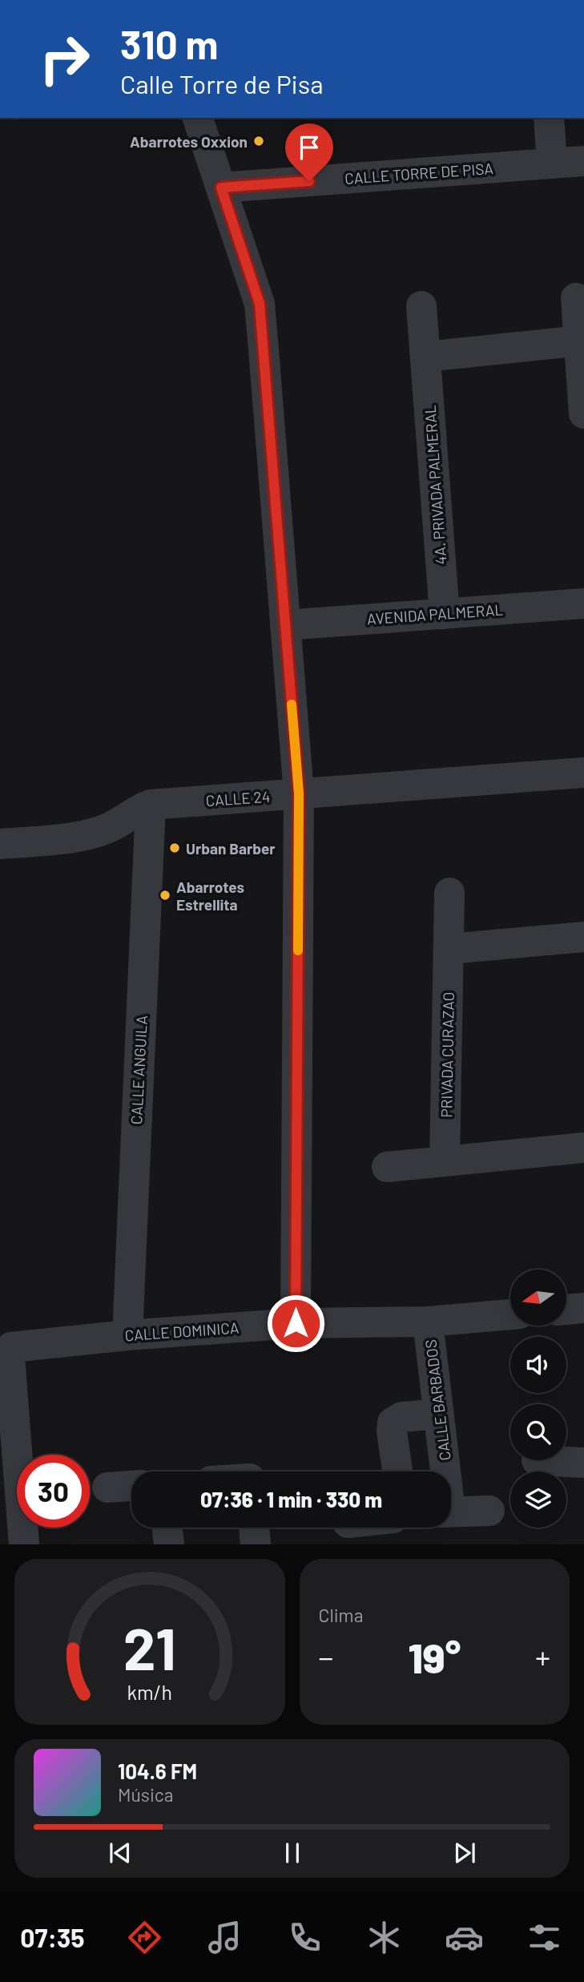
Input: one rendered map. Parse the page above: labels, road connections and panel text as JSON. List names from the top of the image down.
{
  "streets": {
    "street": [
      "CALLE TORRE DE PISA",
      "4A. PRIVADA PALMERAL",
      "AVENIDA PALMERAL",
      "CALLE 24",
      "PRIVADA CURAZAO",
      "CALLE ANGUILA",
      "CALLE DOMINICA",
      "CALLE BARBADOS"
    ]
  },
  "crossings": [
    ["4A. PRIVADA PALMERAL", "AVENIDA PALMERAL"],
    ["CALLE 24", "CALLE ANGUILA"],
    ["CALLE ANGUILA", "CALLE DOMINICA"],
    ["CALLE DOMINICA", "CALLE BARBADOS"]
  ],
  "places": ["Abarrotes Oxxion", "Urban Barber", "Abarrotes Estrellita"],
  "north": "left",
  "page": {
    "turn": ["310 m", "Calle Torre de Pisa"],
    "limit": "30",
    "trip": "07:36 · 1 min · 330 m",
    "tile": "Clima",
    "heat": ["−", "19°", "+"],
    "song": ["104.6 FM", "Música"],
    "tabs": "07:35",
    "gauge": ["21", "km/h"]
  }
}
